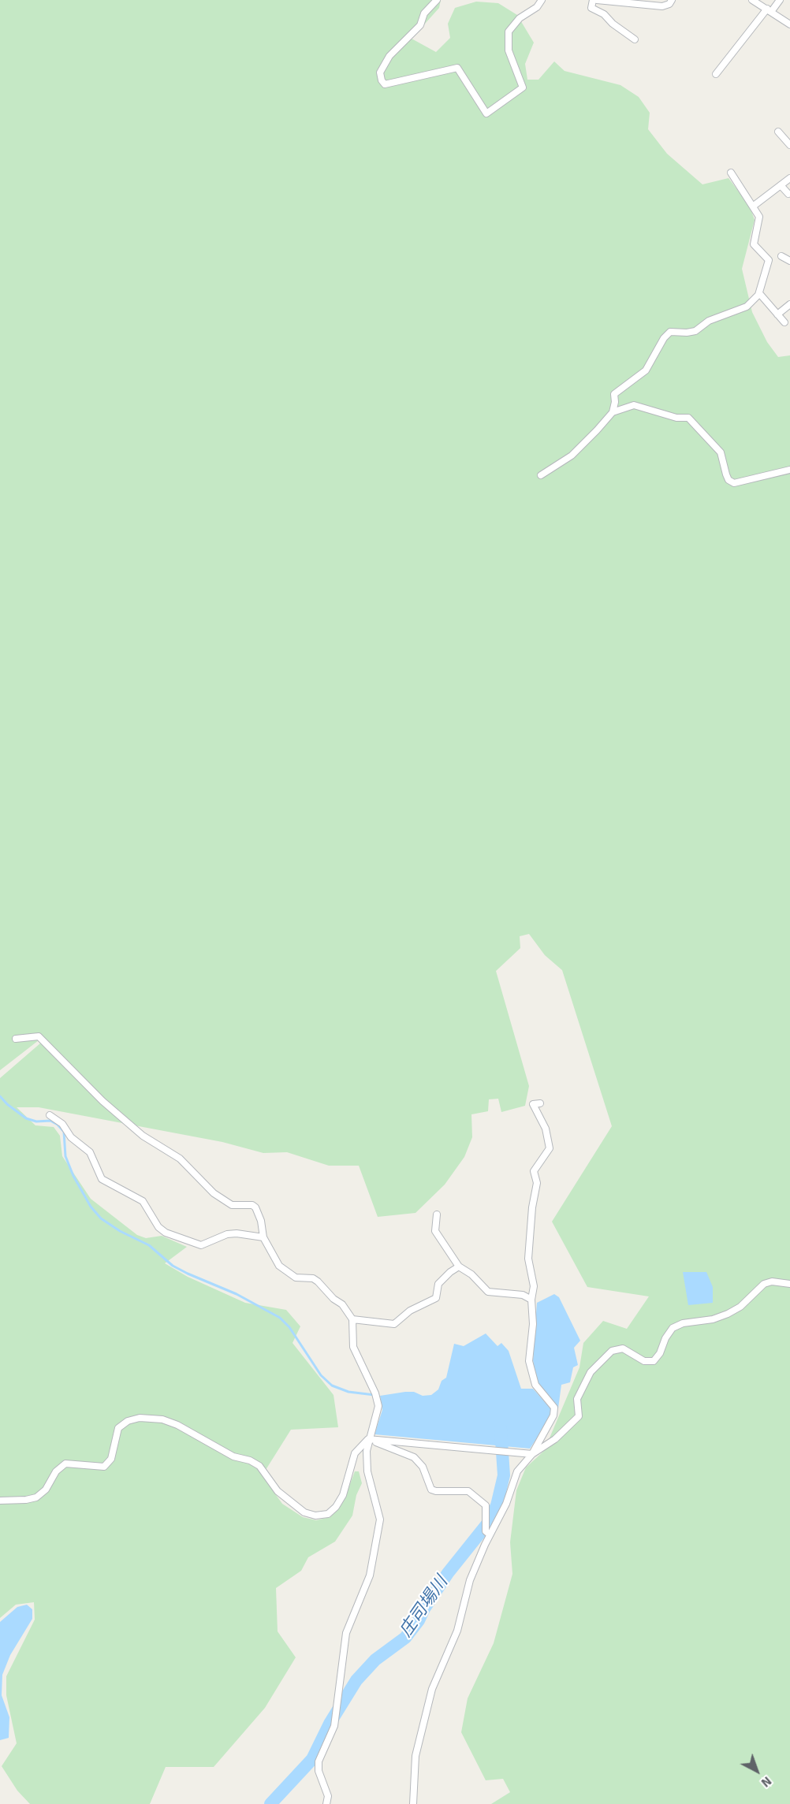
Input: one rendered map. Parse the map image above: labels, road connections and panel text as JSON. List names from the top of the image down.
{
  "water": ["庄司場川"],
  "north": "bottom right"
}
